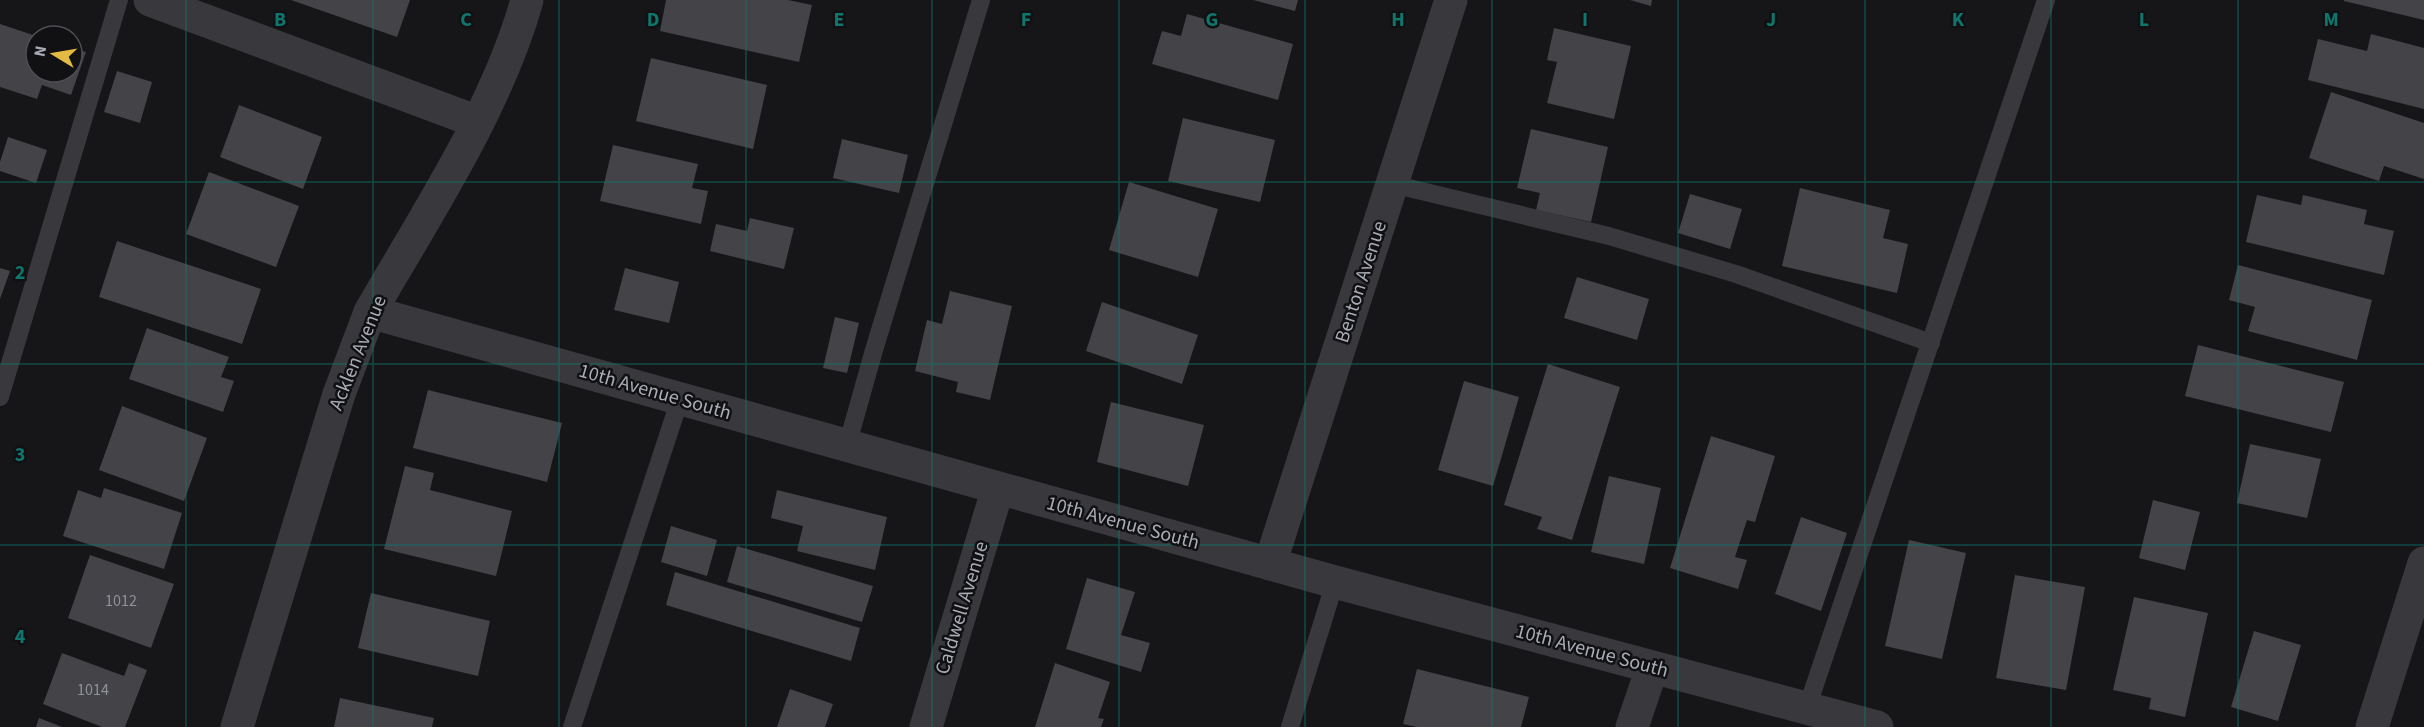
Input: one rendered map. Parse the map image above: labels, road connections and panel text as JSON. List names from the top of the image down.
{
  "streets": {
    "street": [
      "Benton Avenue",
      "Acklen Avenue",
      "10th Avenue South",
      "Caldwell Avenue"
    ]
  },
  "crossings": [
    ["Benton Avenue", "10th Avenue South"],
    ["Acklen Avenue", "10th Avenue South"],
    ["10th Avenue South", "Caldwell Avenue"]
  ],
  "house_numbers": ["1012", "1014"],
  "north": "left",
  "grid": {
    "columns": [
      "B",
      "C",
      "D",
      "E",
      "F",
      "G",
      "H",
      "I",
      "J",
      "K",
      "L",
      "M"
    ],
    "rows": ["2", "3", "4"]
  }
}
